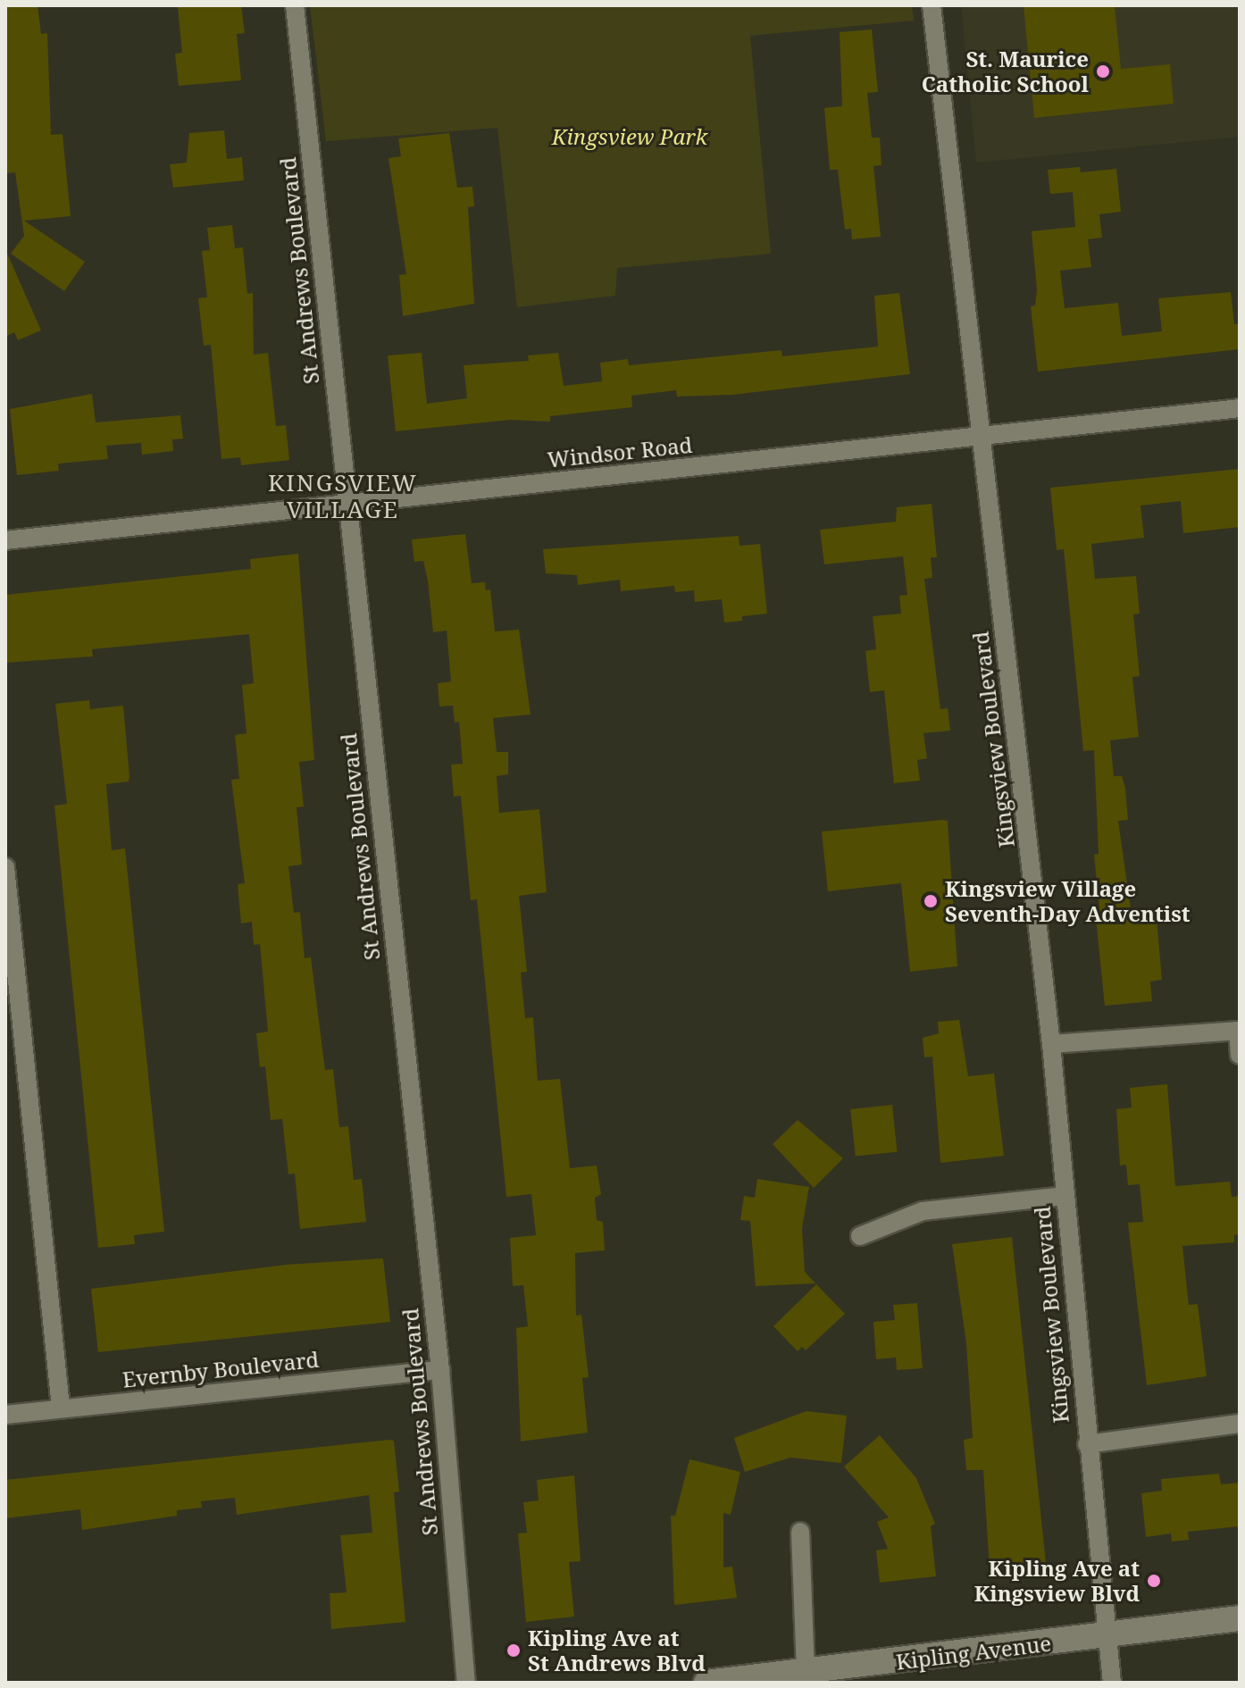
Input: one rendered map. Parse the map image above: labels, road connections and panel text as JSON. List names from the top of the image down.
{
  "streets": {
    "main road": ["Kipling Avenue"],
    "street": [
      "St Andrews Boulevard",
      "Windsor Road",
      "Kingsview Boulevard",
      "Evernby Boulevard"
    ]
  },
  "crossings": [
    ["St Andrews Boulevard", "Windsor Road"],
    ["St Andrews Boulevard", "Evernby Boulevard"],
    ["Windsor Road", "Kingsview Boulevard"],
    ["Kingsview Boulevard", "Kipling Avenue"]
  ],
  "districts": ["KINGSVIEW VILLAGE"],
  "parks": ["Kingsview Park"],
  "places": [
    "St. Maurice Catholic School",
    "Kingsview Village Seventh-Day Adventist",
    "Kipling Ave at Kingsview Blvd",
    "Kipling Ave at St Andrews Blvd"
  ]
}
